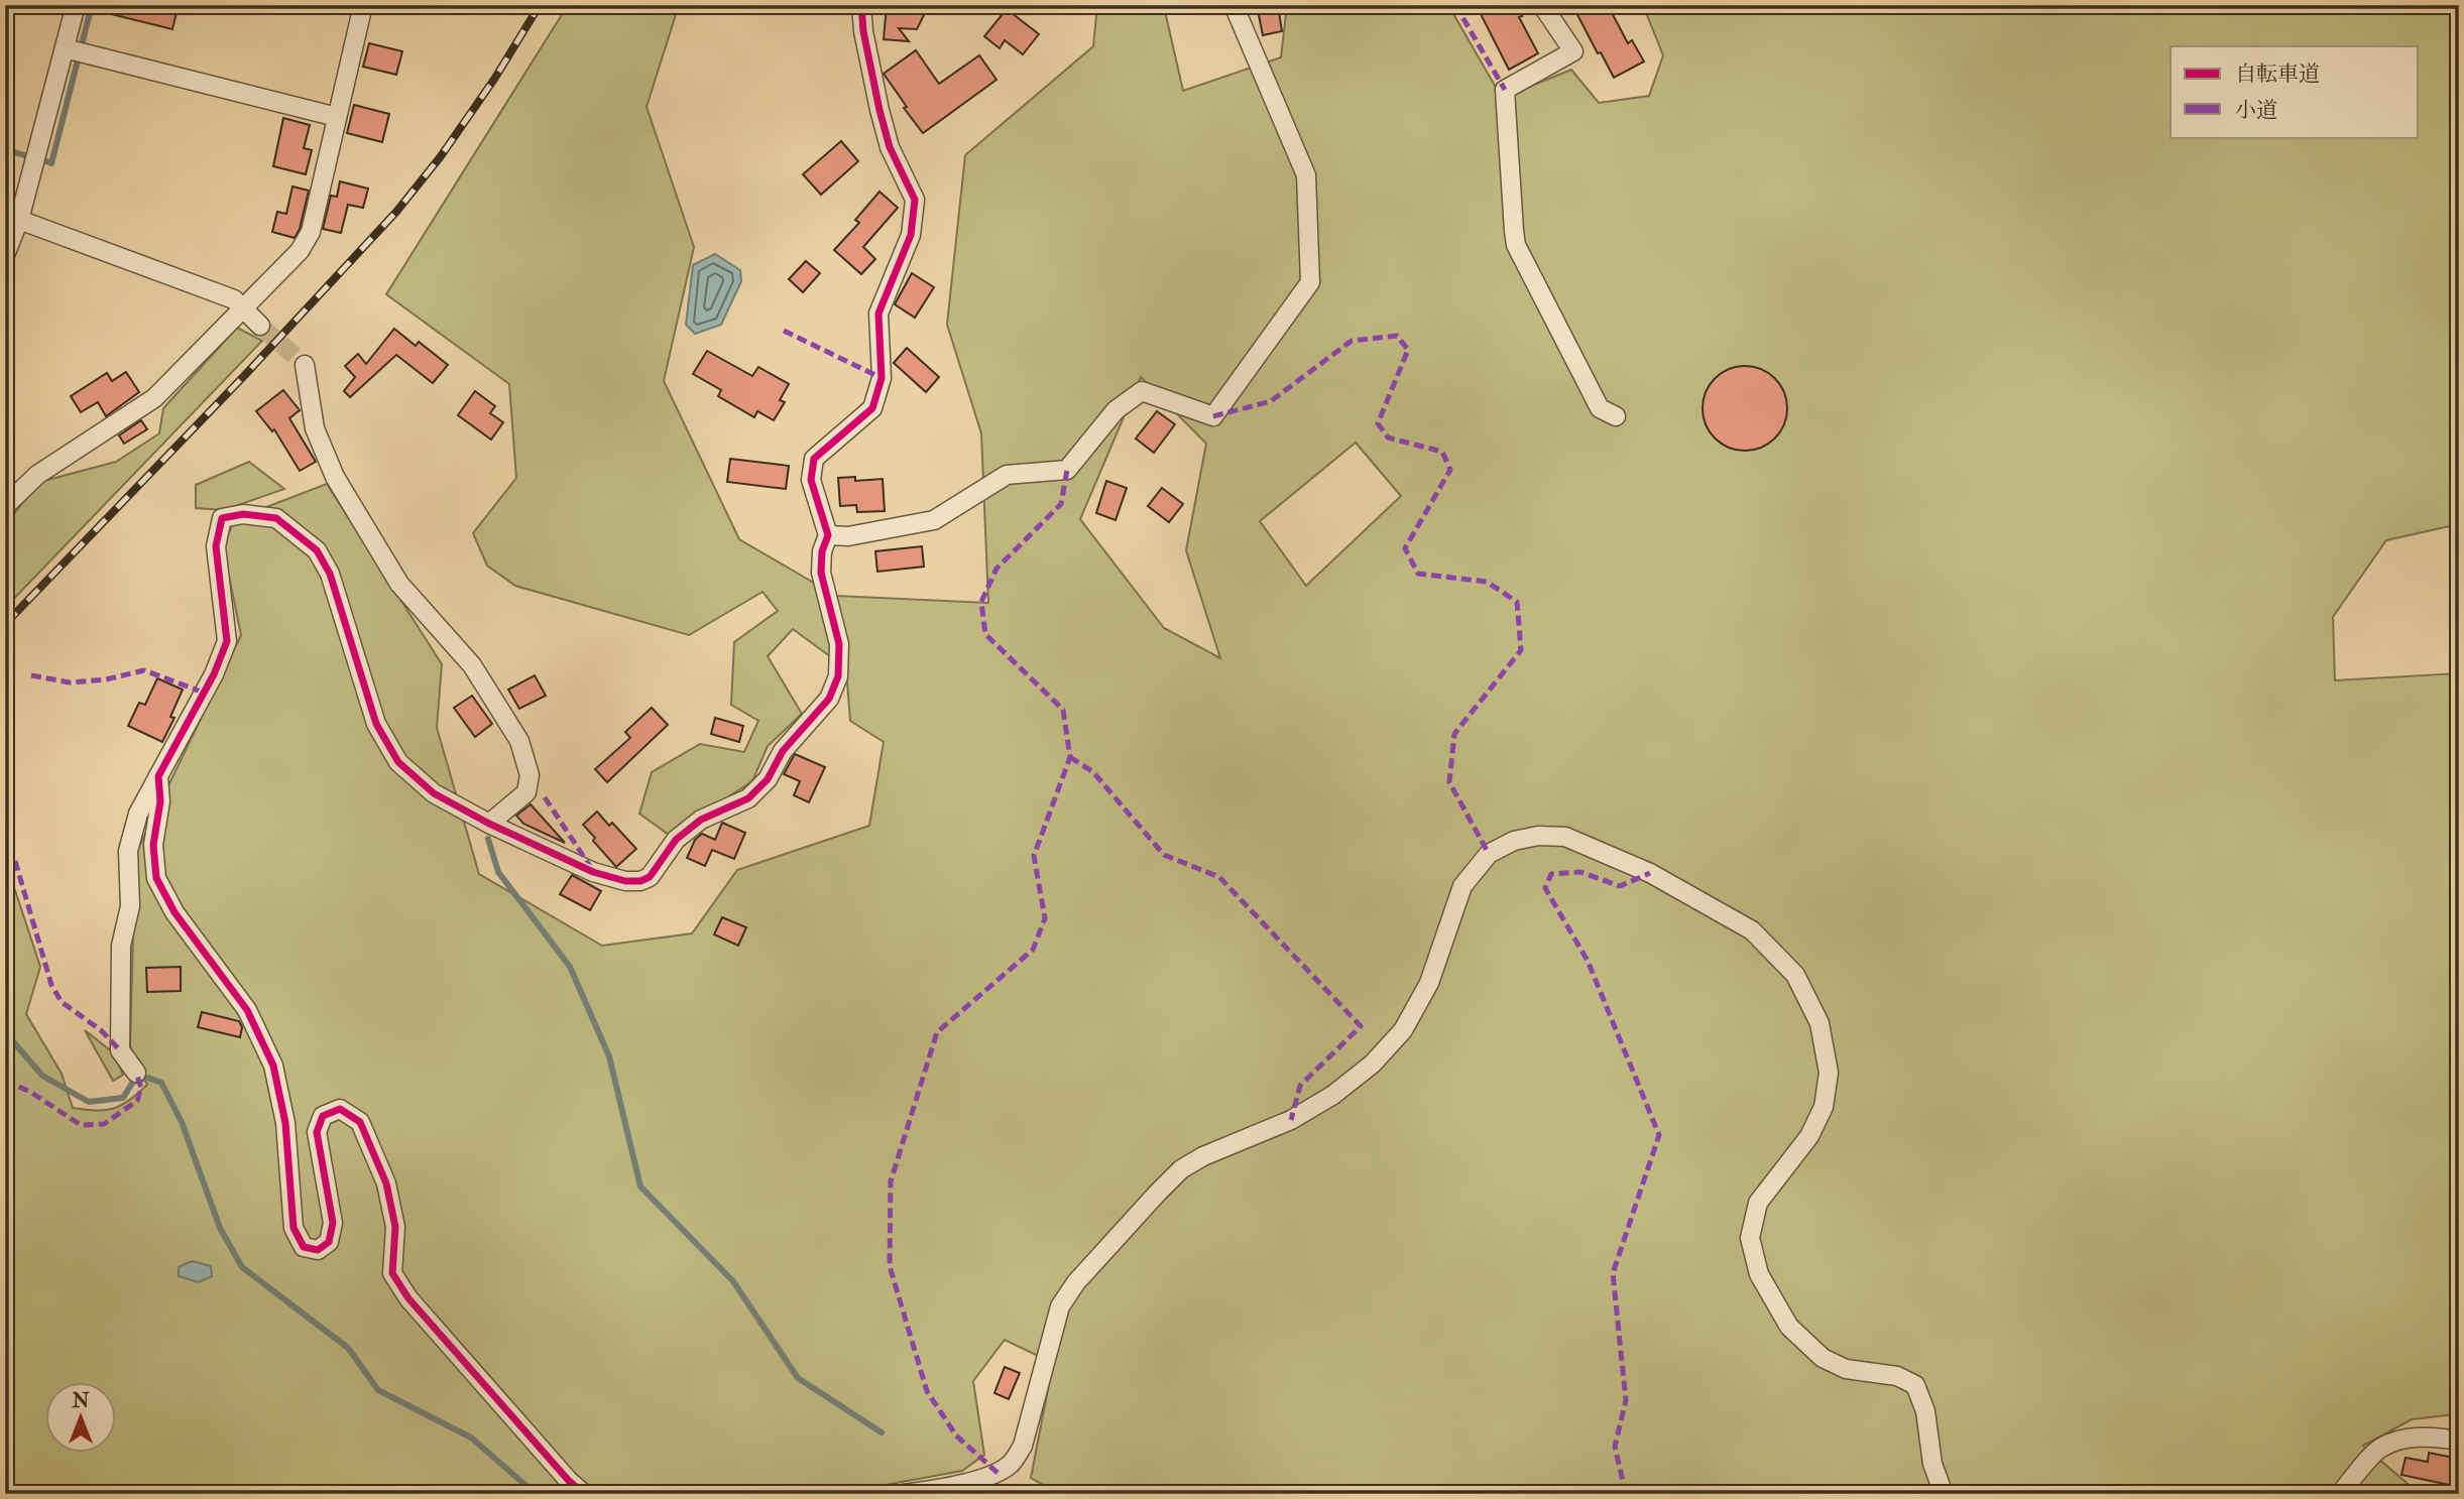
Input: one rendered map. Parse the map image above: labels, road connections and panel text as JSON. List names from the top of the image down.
{
  "legend": ["自転車道", "小道"],
  "north": "top"
}
